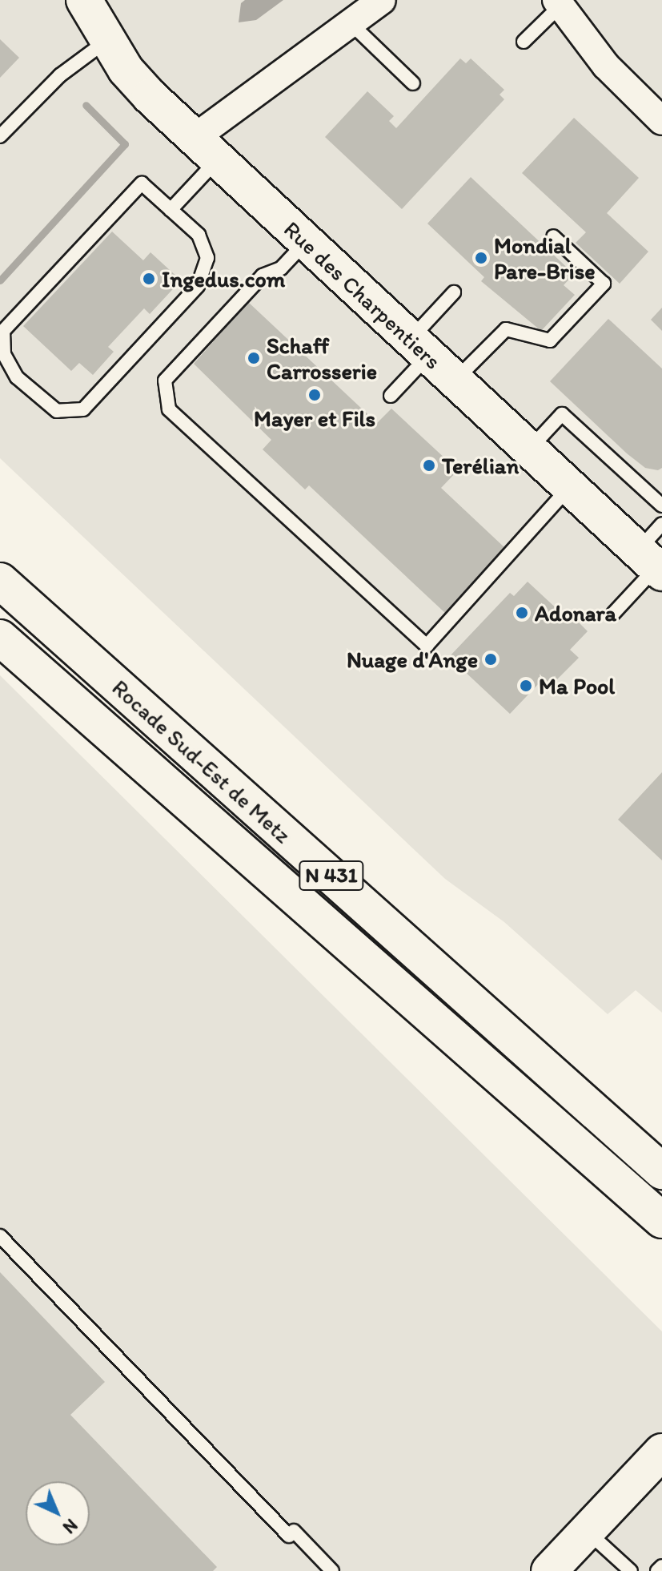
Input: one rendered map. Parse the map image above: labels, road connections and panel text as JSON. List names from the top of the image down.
{
  "streets": {
    "main road": ["Rue des Charpentiers", "Rocade Sud-Est de Metz", "N 431"]
  },
  "places": [
    "Mondial Pare-Brise",
    "Ingedus.com",
    "Schaff Carrosserie",
    "Mayer et Fils",
    "Terélian",
    "Adonara",
    "Nuage d'Ange",
    "Ma Pool"
  ],
  "north": "bottom right"
}
